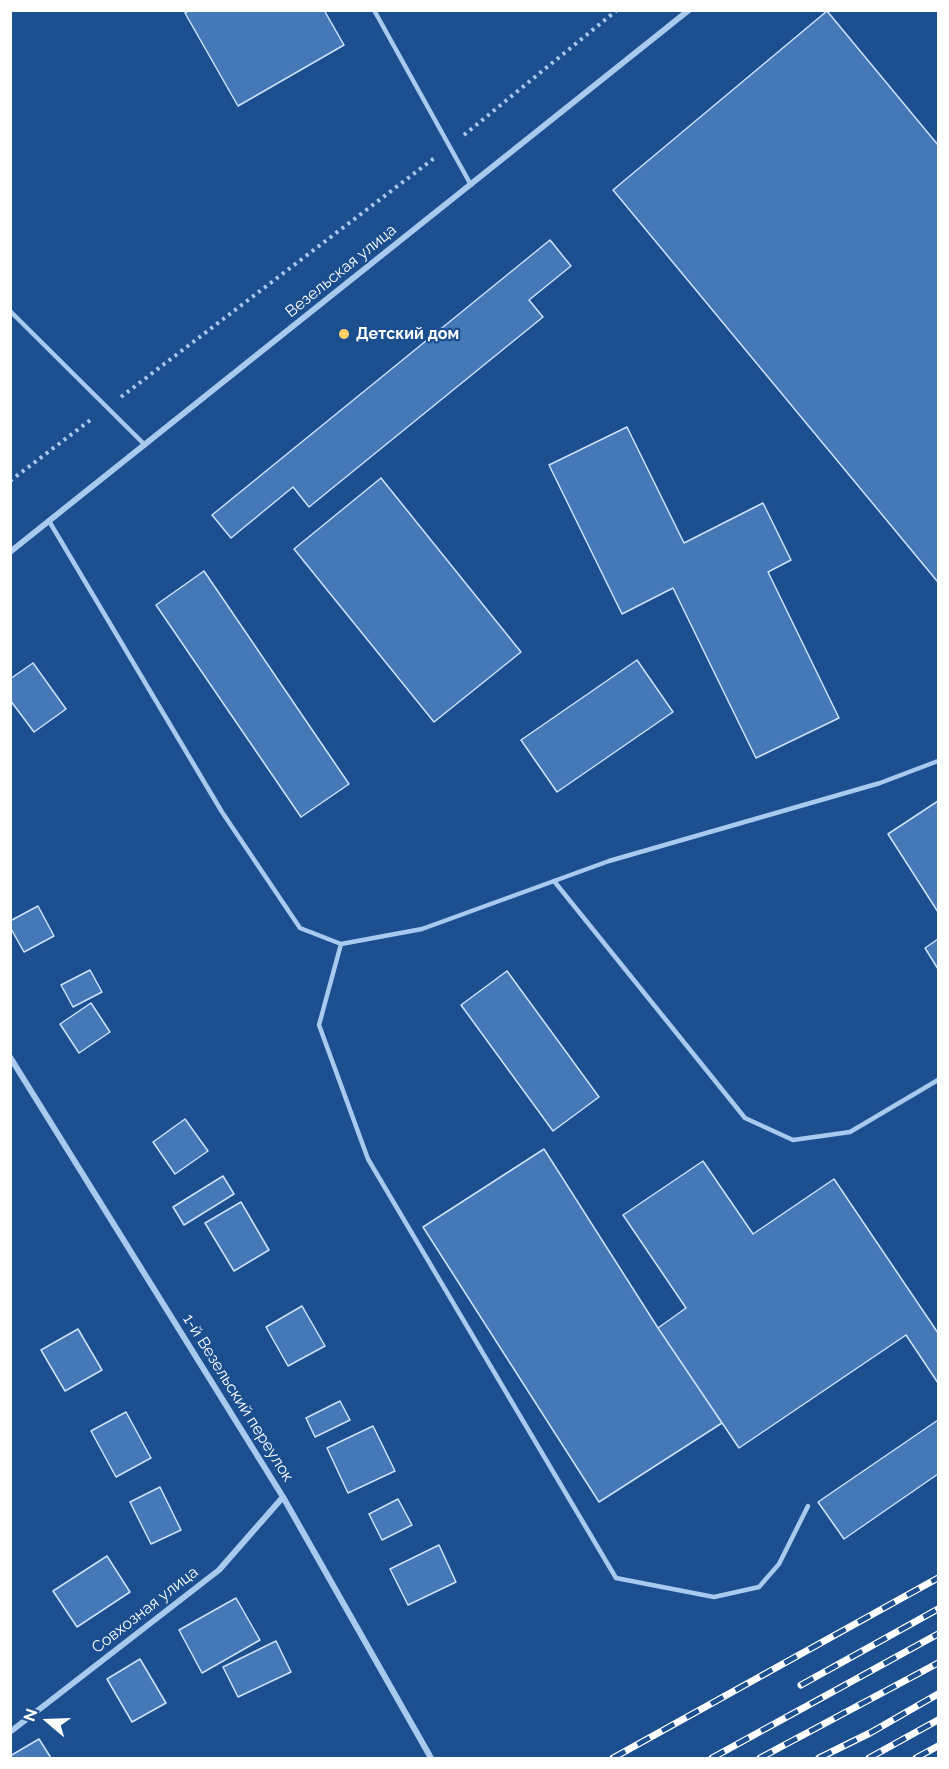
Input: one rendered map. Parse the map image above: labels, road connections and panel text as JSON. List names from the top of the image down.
{
  "streets": {
    "street": ["Везельская улица", "1-й Везельский переулок", "Совхозная улица"]
  },
  "crossings": [
    ["1-й Везельский переулок", "Совхозная улица"]
  ],
  "places": ["Детский дом"],
  "north": "left"
}
